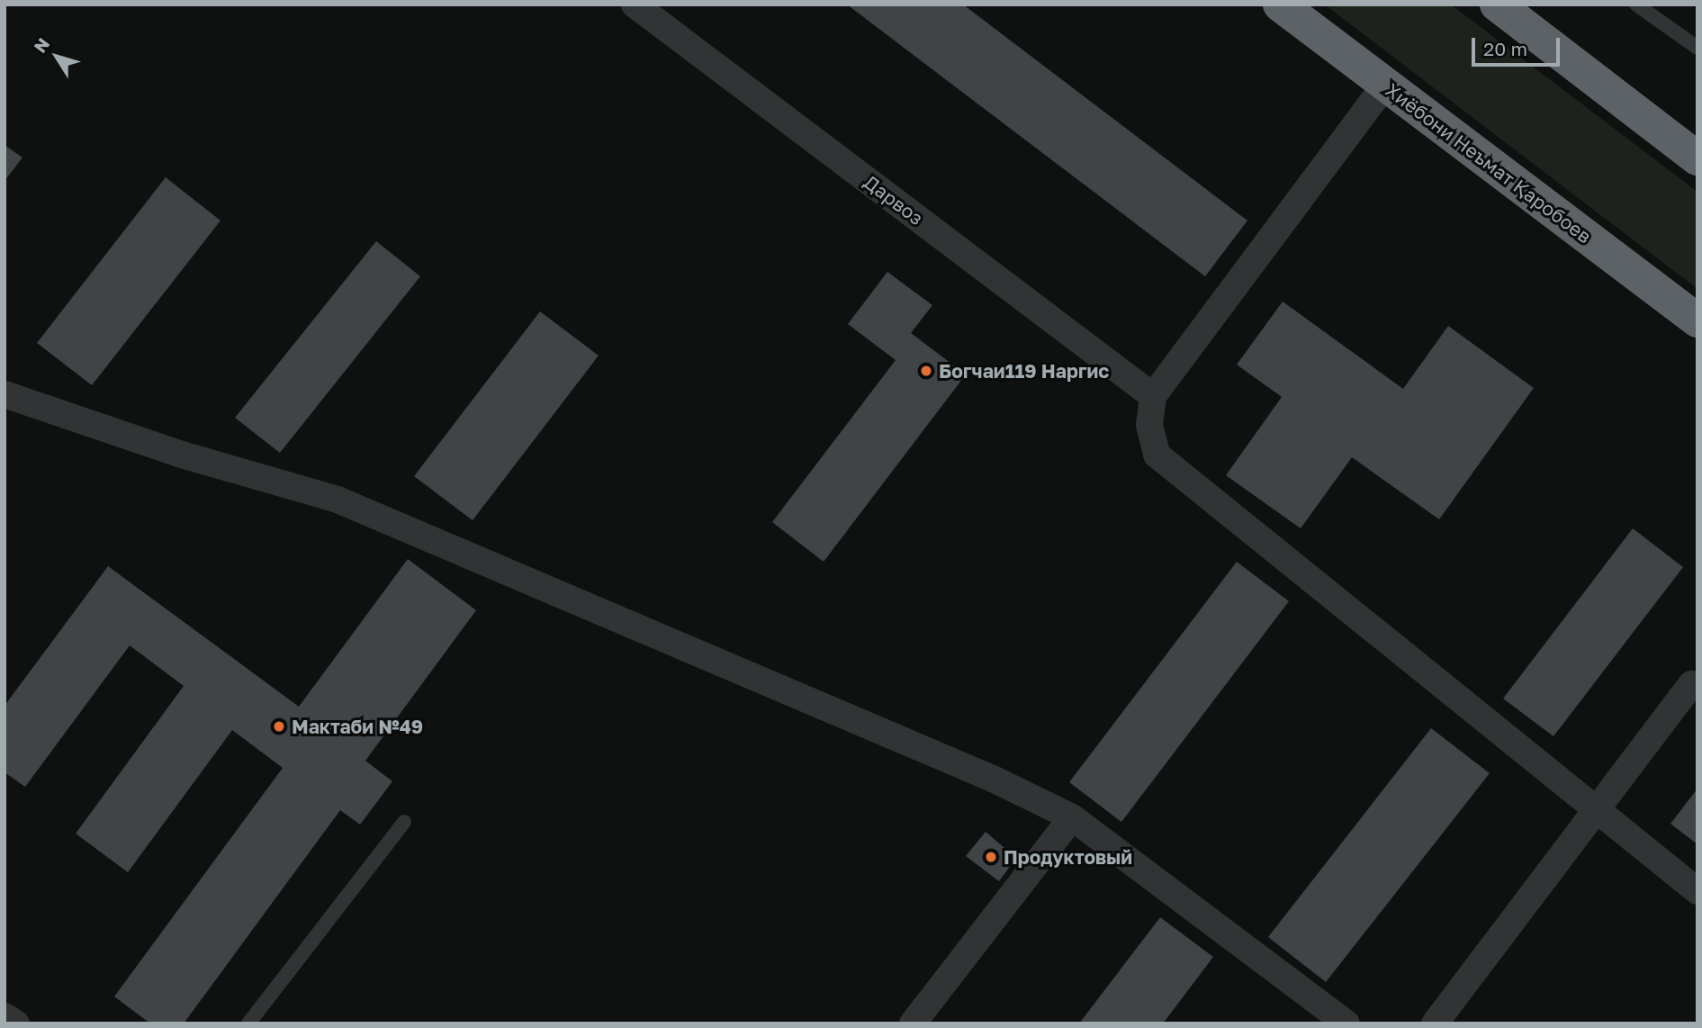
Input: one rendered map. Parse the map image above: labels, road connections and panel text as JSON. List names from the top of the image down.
{
  "streets": {
    "highway": ["Хиёбони Неъмат Қаробоев"],
    "street": ["Дарвоз"]
  },
  "places": ["Богчаи119 Наргис", "Мактаби №49", "Продуктовый"],
  "scale_bar": "20 m",
  "north": "top left"
}
